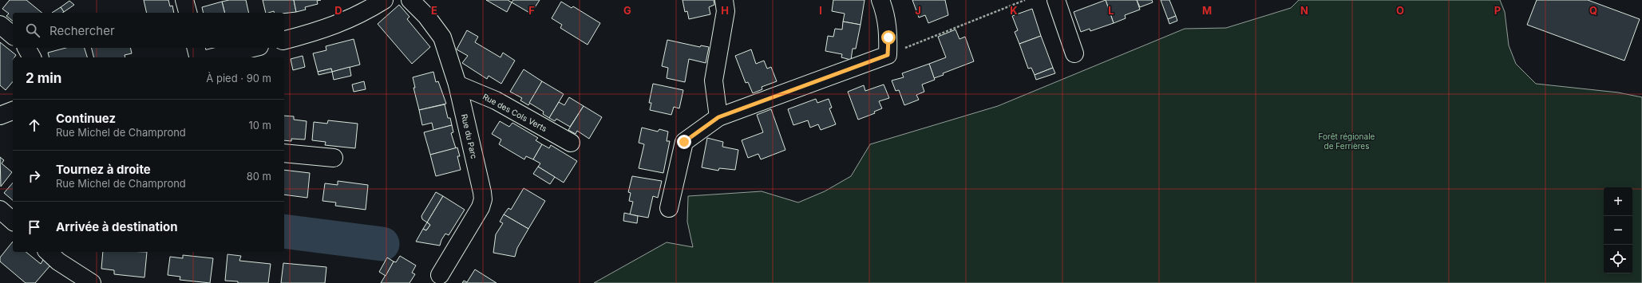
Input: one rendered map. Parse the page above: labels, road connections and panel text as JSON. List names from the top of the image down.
{
  "streets": {
    "street": ["Rue des Cols Verts", "Rue du Parc"]
  },
  "crossings": [
    ["Rue des Cols Verts", "Rue du Parc"]
  ],
  "parks": ["Forêt régionale de Ferrières"],
  "page": {
    "search": "Rechercher",
    "heading": ["2 min", "À pied · 90 m"],
    "list": [
      ["Continuez", "Rue Michel de Champrond", "10 m"],
      ["Tournez à droite", "Rue Michel de Champrond", "80 m"],
      "Arrivée à destination"
    ],
    "map_buttons": ["+", "−"]
  },
  "grid": {
    "columns": [
      "D",
      "E",
      "F",
      "G",
      "H",
      "I",
      "J",
      "K",
      "L",
      "M",
      "N",
      "O",
      "P",
      "Q"
    ]
  }
}
